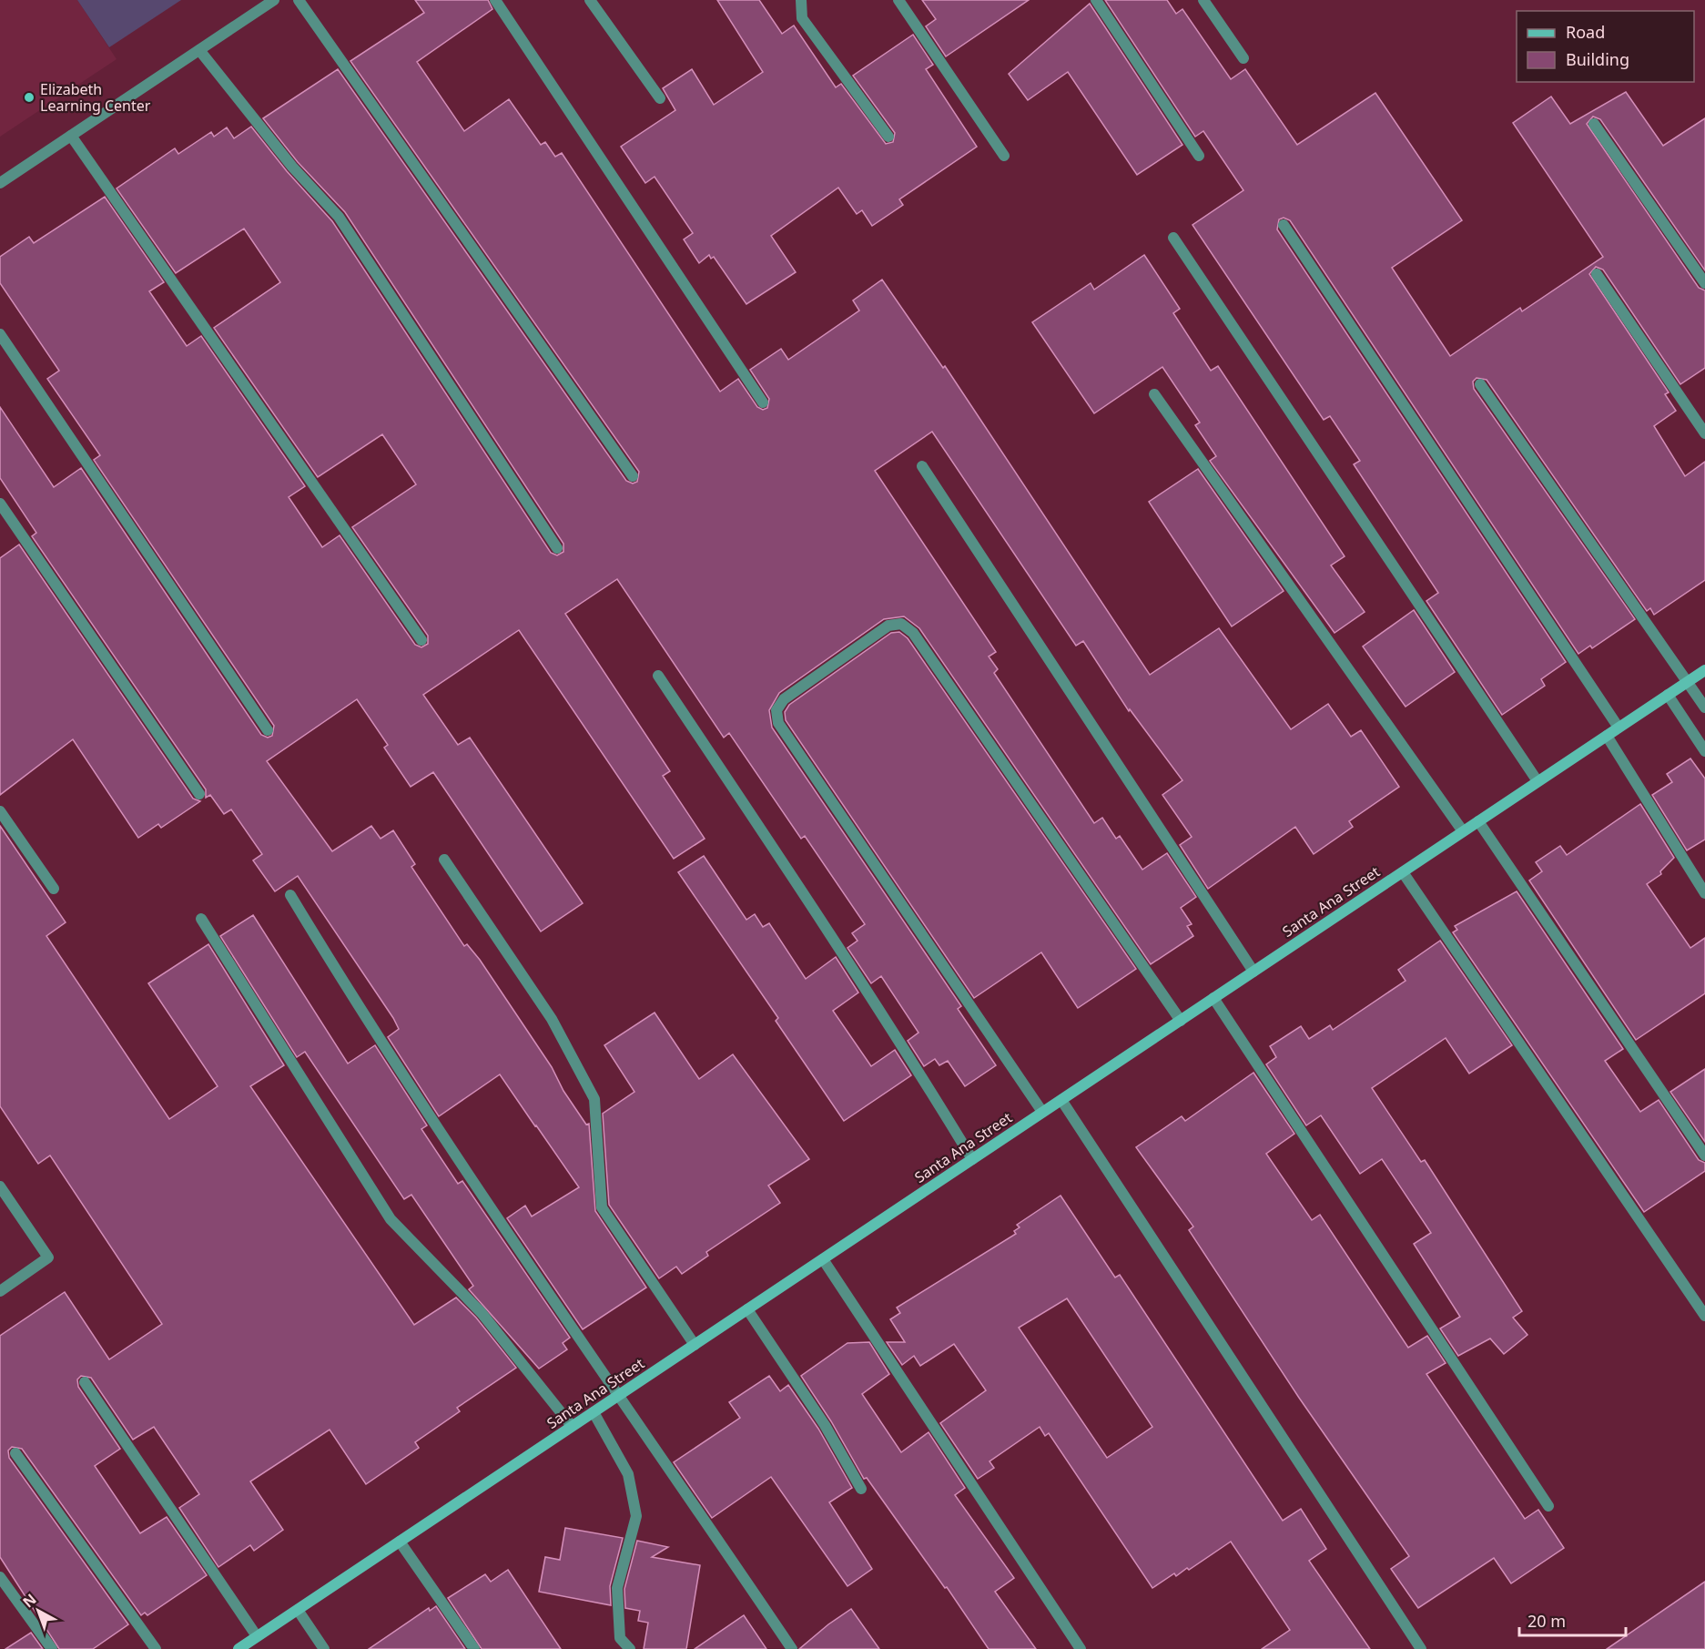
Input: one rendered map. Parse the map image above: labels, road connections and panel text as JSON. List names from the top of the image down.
{
  "streets": {
    "street": ["Santa Ana Street"]
  },
  "places": ["Elizabeth Learning Center"],
  "legend": ["Road", "Building"],
  "scale_bar": "20 m",
  "north": "top left"
}
